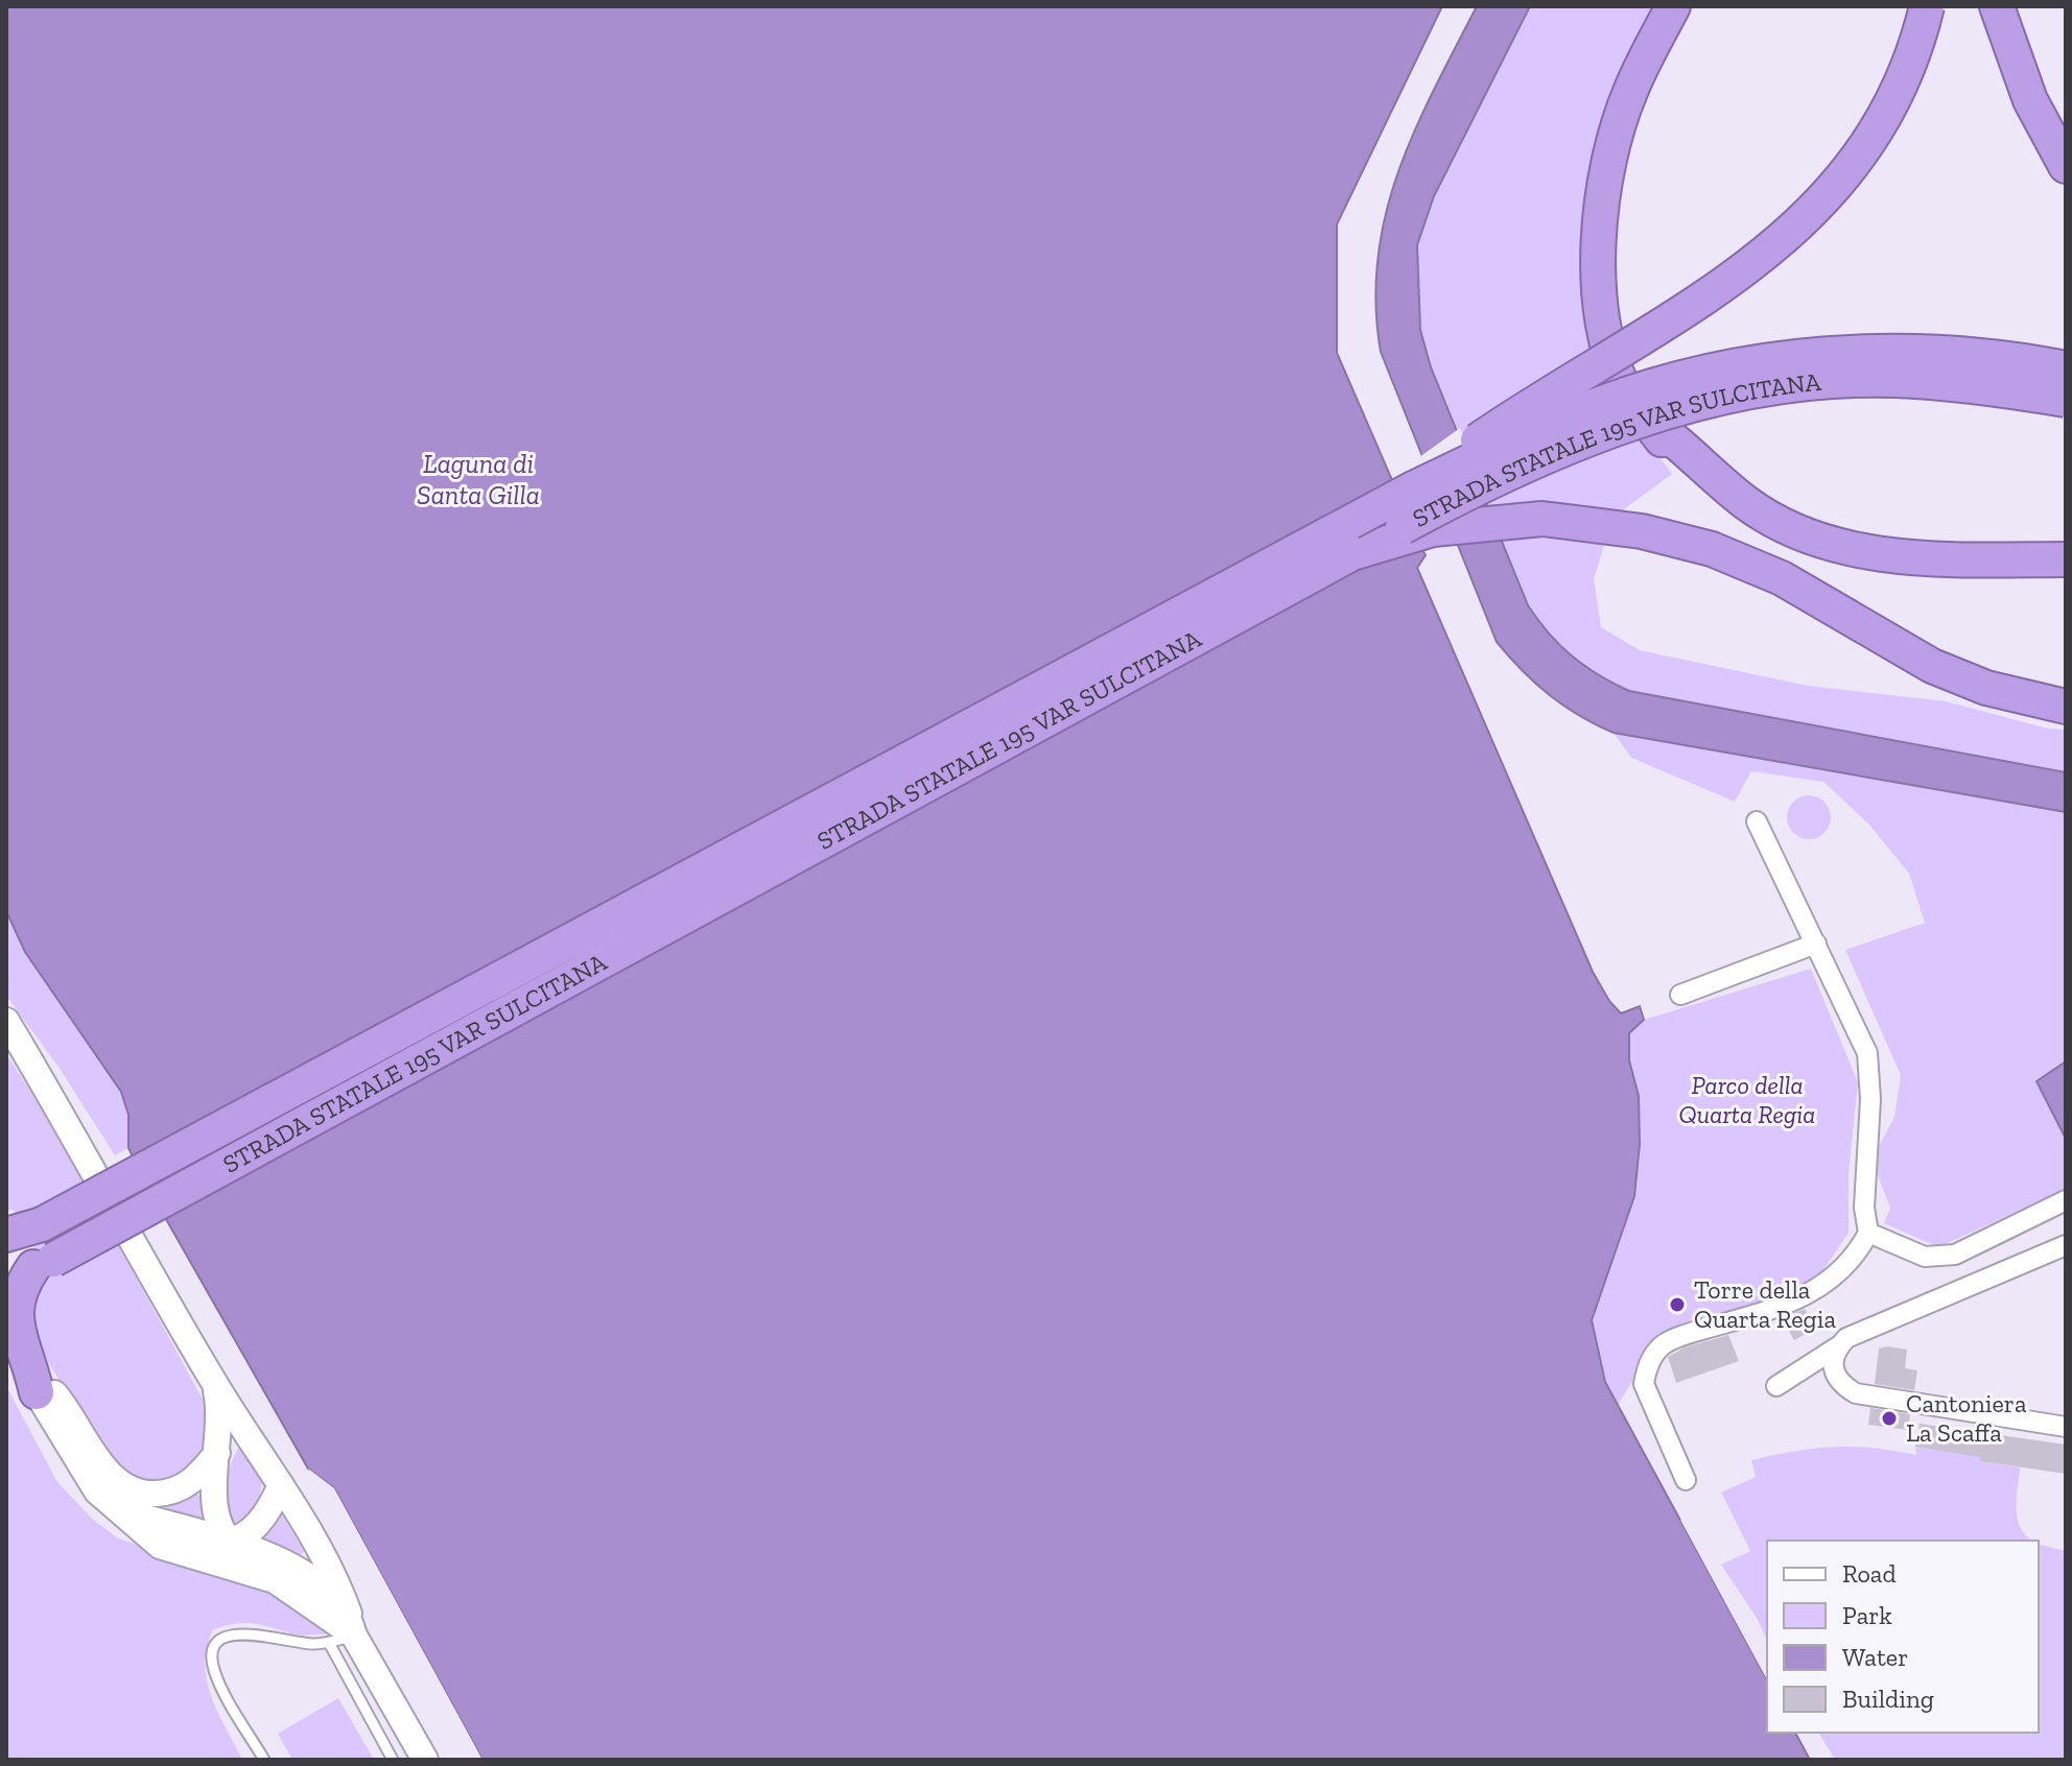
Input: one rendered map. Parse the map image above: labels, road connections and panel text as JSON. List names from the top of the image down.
{
  "streets": {
    "highway": ["STRADA STATALE 195 VAR SULCITANA"]
  },
  "water": ["Laguna di Santa Gilla"],
  "parks": ["Parco della Quarta Regia"],
  "places": ["Torre della Quarta Regia", "Cantoniera La Scaffa"],
  "legend": [
    "Road",
    "Park",
    "Water",
    "Building"
  ]
}
